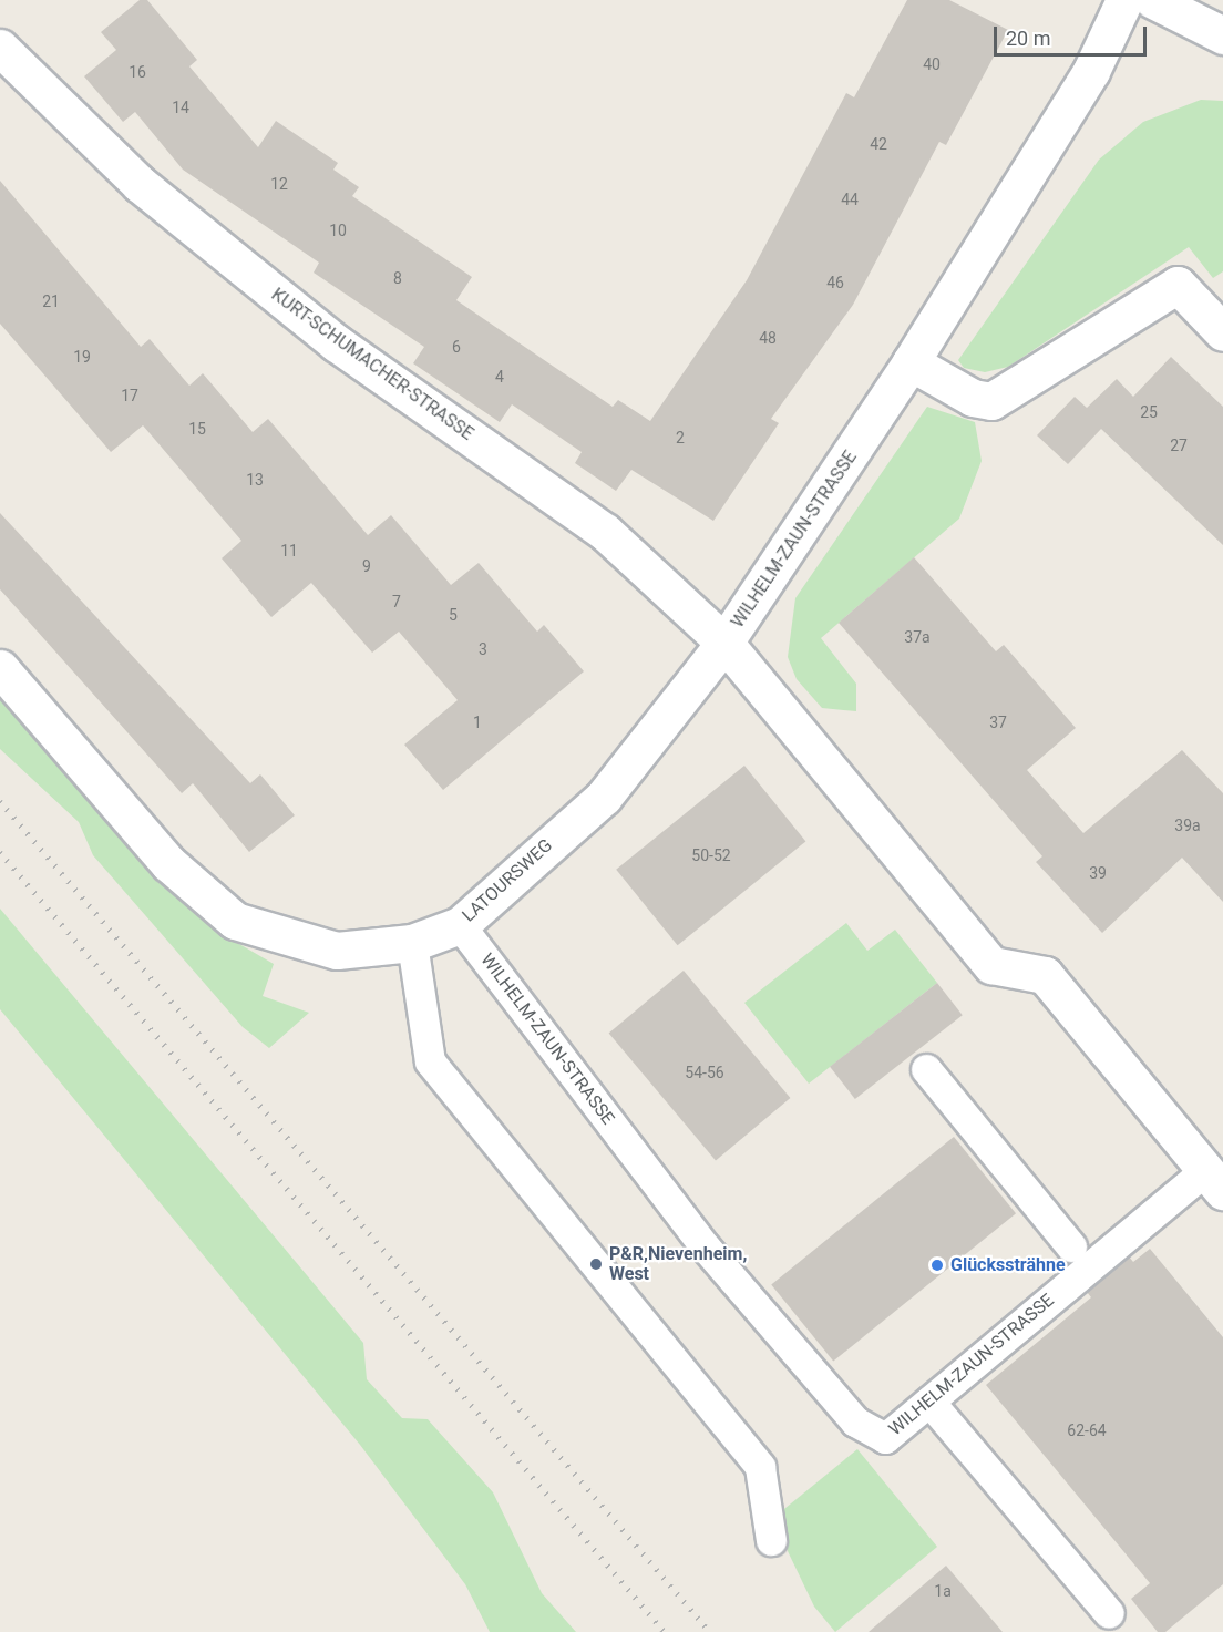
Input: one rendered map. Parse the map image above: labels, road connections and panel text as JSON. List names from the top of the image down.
{
  "streets": {
    "street": ["KURT-SCHUMACHER-STRASSE", "WILHELM-ZAUN-STRASSE", "LATOURSWEG"]
  },
  "crossings": [
    ["KURT-SCHUMACHER-STRASSE", "WILHELM-ZAUN-STRASSE"],
    ["KURT-SCHUMACHER-STRASSE", "LATOURSWEG"],
    ["WILHELM-ZAUN-STRASSE", "LATOURSWEG"]
  ],
  "places": ["P&R,Nievenheim, West", "Glückssträhne"],
  "house_numbers": [
    "40",
    "16",
    "14",
    "42",
    "12",
    "44",
    "10",
    "8",
    "46",
    "21",
    "48",
    "6",
    "19",
    "4",
    "17",
    "25",
    "15",
    "2",
    "27",
    "13",
    "11",
    "9",
    "7",
    "5",
    "37a",
    "3",
    "1",
    "37",
    "39a",
    "50-52",
    "39",
    "54-56",
    "62-64",
    "1a"
  ],
  "scale_bar": "20 m"
}
